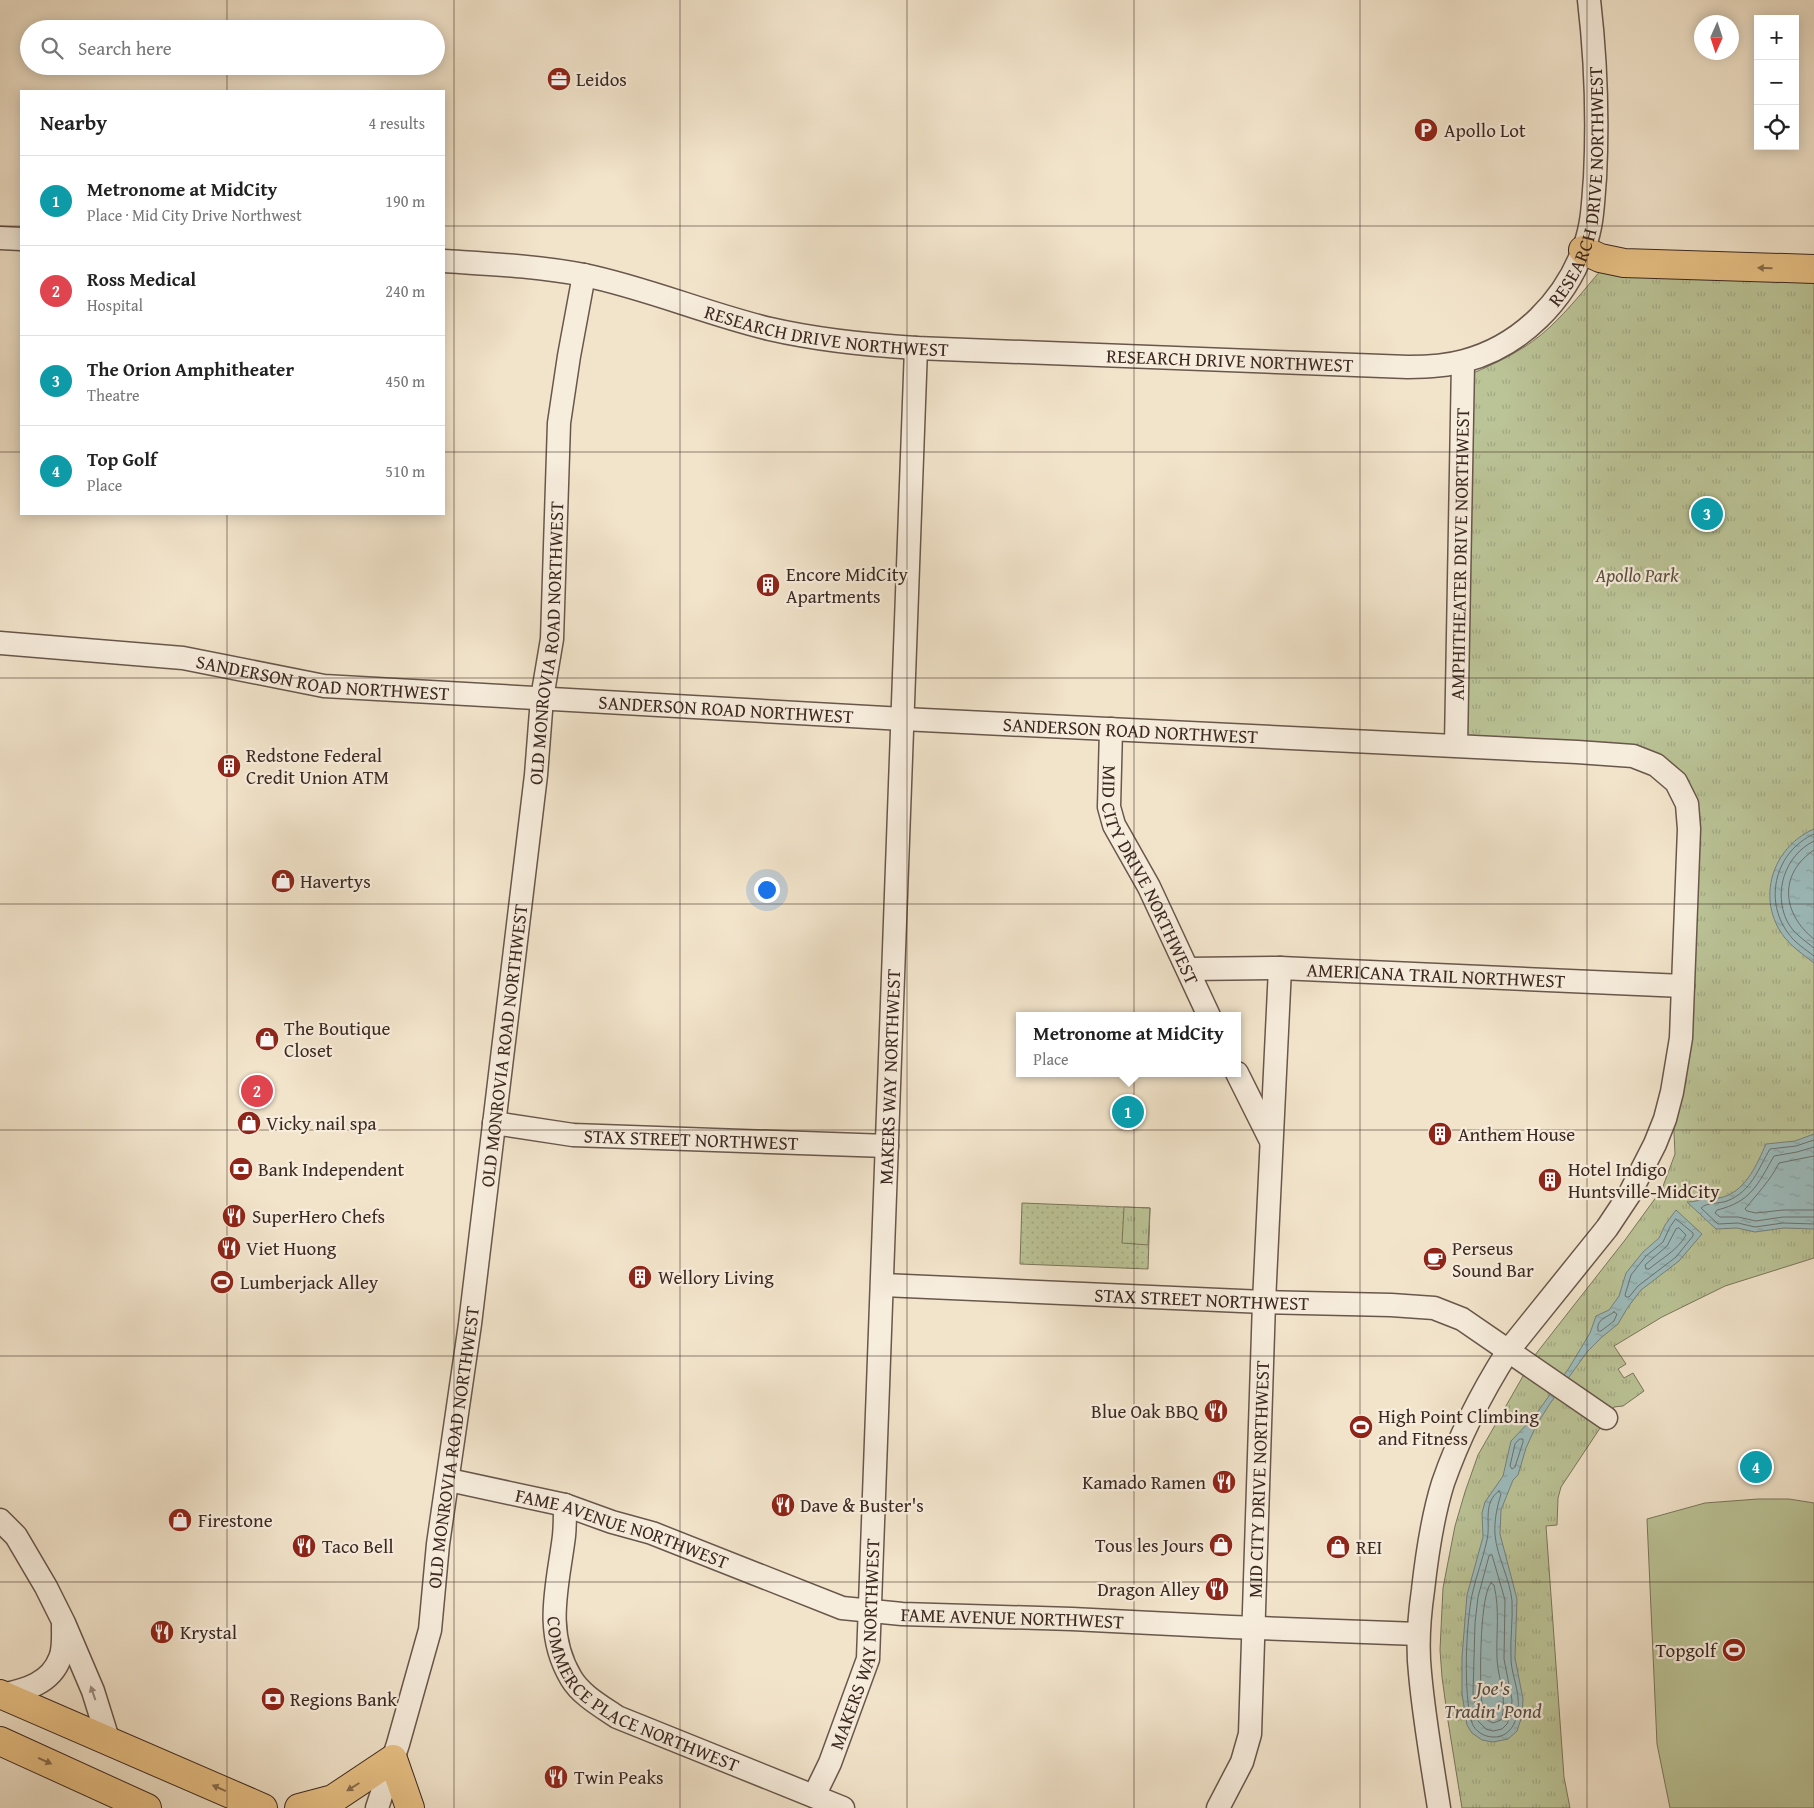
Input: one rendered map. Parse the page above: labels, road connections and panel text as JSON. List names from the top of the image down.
{
  "streets": {
    "street": [
      "RESEARCH DRIVE NORTHWEST",
      "AMPHITHEATER DRIVE NORTHWEST",
      "OLD MONROVIA ROAD NORTHWEST",
      "SANDERSON ROAD NORTHWEST",
      "MID CITY DRIVE NORTHWEST",
      "AMERICANA TRAIL NORTHWEST",
      "MAKERS WAY NORTHWEST",
      "STAX STREET NORTHWEST",
      "FAME AVENUE NORTHWEST",
      "COMMERCE PLACE NORTHWEST"
    ]
  },
  "crossings": [
    ["RESEARCH DRIVE NORTHWEST", "AMPHITHEATER DRIVE NORTHWEST"],
    ["RESEARCH DRIVE NORTHWEST", "OLD MONROVIA ROAD NORTHWEST"],
    ["RESEARCH DRIVE NORTHWEST", "MAKERS WAY NORTHWEST"],
    ["AMPHITHEATER DRIVE NORTHWEST", "SANDERSON ROAD NORTHWEST"],
    ["OLD MONROVIA ROAD NORTHWEST", "SANDERSON ROAD NORTHWEST"],
    ["OLD MONROVIA ROAD NORTHWEST", "STAX STREET NORTHWEST"],
    ["OLD MONROVIA ROAD NORTHWEST", "FAME AVENUE NORTHWEST"],
    ["SANDERSON ROAD NORTHWEST", "MID CITY DRIVE NORTHWEST"],
    ["SANDERSON ROAD NORTHWEST", "AMERICANA TRAIL NORTHWEST"],
    ["SANDERSON ROAD NORTHWEST", "MAKERS WAY NORTHWEST"],
    ["SANDERSON ROAD NORTHWEST", "STAX STREET NORTHWEST"],
    ["SANDERSON ROAD NORTHWEST", "FAME AVENUE NORTHWEST"],
    ["MID CITY DRIVE NORTHWEST", "AMERICANA TRAIL NORTHWEST"],
    ["MID CITY DRIVE NORTHWEST", "STAX STREET NORTHWEST"],
    ["MID CITY DRIVE NORTHWEST", "FAME AVENUE NORTHWEST"],
    ["MAKERS WAY NORTHWEST", "STAX STREET NORTHWEST"],
    ["MAKERS WAY NORTHWEST", "FAME AVENUE NORTHWEST"],
    ["MAKERS WAY NORTHWEST", "COMMERCE PLACE NORTHWEST"],
    ["FAME AVENUE NORTHWEST", "COMMERCE PLACE NORTHWEST"]
  ],
  "water": ["Joe's Tradin' Pond"],
  "parks": ["Apollo Park"],
  "places": {
    "office": ["Leidos"],
    "parking": ["Apollo Lot"],
    "building": [
      "Encore MidCity Apartments",
      "Redstone Federal Credit Union ATM",
      "Anthem House",
      "Hotel Indigo Huntsville-MidCity",
      "Wellory Living"
    ],
    "shop": [
      "Havertys",
      "The Boutique Closet",
      "Vicky nail spa",
      "Firestone",
      "Tous les Jours",
      "REI"
    ],
    "bank": ["Bank Independent", "Regions Bank"],
    "restaurant": [
      "SuperHero Chefs",
      "Viet Huong",
      "Blue Oak BBQ",
      "Kamado Ramen",
      "Dave & Buster's",
      "Taco Bell",
      "Dragon Alley",
      "Krystal",
      "Twin Peaks"
    ],
    "cafe": ["Perseus Sound Bar"],
    "sports": ["Lumberjack Alley", "High Point Climbing and Fitness", "Topgolf"]
  },
  "north": "bottom",
  "page": {
    "map_buttons": ["+", "−"],
    "search": "Search here",
    "heading": ["Nearby", "4 results"],
    "list": [
      {
        "mark": "1",
        "name": "Metronome at MidCity",
        "note": "Place · Mid City Drive Northwest",
        "value": "190 m"
      },
      {
        "mark": "2",
        "name": "Ross Medical",
        "note": "Hospital",
        "value": "240 m"
      },
      {
        "mark": "3",
        "name": "The Orion Amphitheater",
        "note": "Theatre",
        "value": "450 m"
      },
      {
        "mark": "4",
        "name": "Top Golf",
        "note": "Place",
        "value": "510 m"
      }
    ],
    "pins": [
      "3",
      "2",
      "1",
      "4"
    ],
    "popup": ["Metronome at MidCity", "Place"]
  }
}
